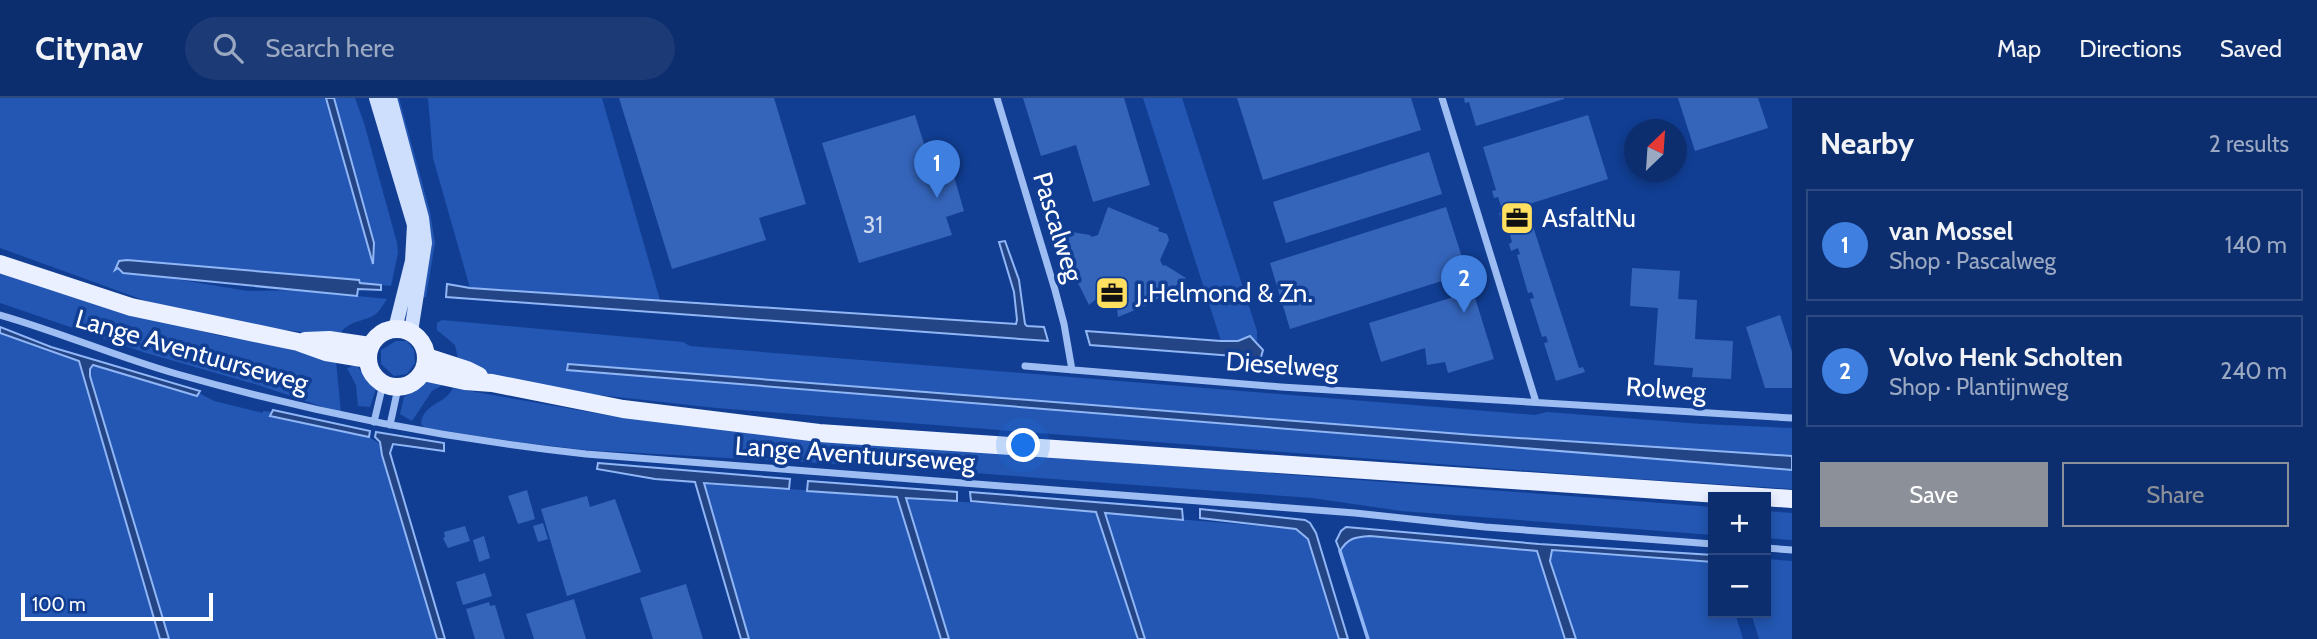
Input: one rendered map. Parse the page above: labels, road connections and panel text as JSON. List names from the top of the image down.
{
  "streets": {
    "street": [
      "Pascalweg",
      "Lange Aventuurseweg",
      "Dieselweg",
      "Rolweg"
    ]
  },
  "crossings": [
    ["Pascalweg", "Dieselweg"],
    ["Dieselweg", "Rolweg"]
  ],
  "places": {
    "office": ["AsfaltNu", "J.Helmond & Zn."]
  },
  "house_numbers": ["31"],
  "scale_bar": "100 m",
  "north": "top right",
  "page": {
    "header": "Citynav",
    "search": "Search here",
    "nav": ["Map", "Directions", "Saved"],
    "heading": ["Nearby", "2 results"],
    "pins": ["1", "2"],
    "list": [
      {
        "mark": "1",
        "name": "van Mossel",
        "note": "Shop · Pascalweg",
        "value": "140 m"
      },
      {
        "mark": "2",
        "name": "Volvo Henk Scholten",
        "note": "Shop · Plantijnweg",
        "value": "240 m"
      }
    ],
    "buttons": ["Save", "Share"],
    "map_buttons": ["+", "−"],
    "scale": "100 m"
  }
}
